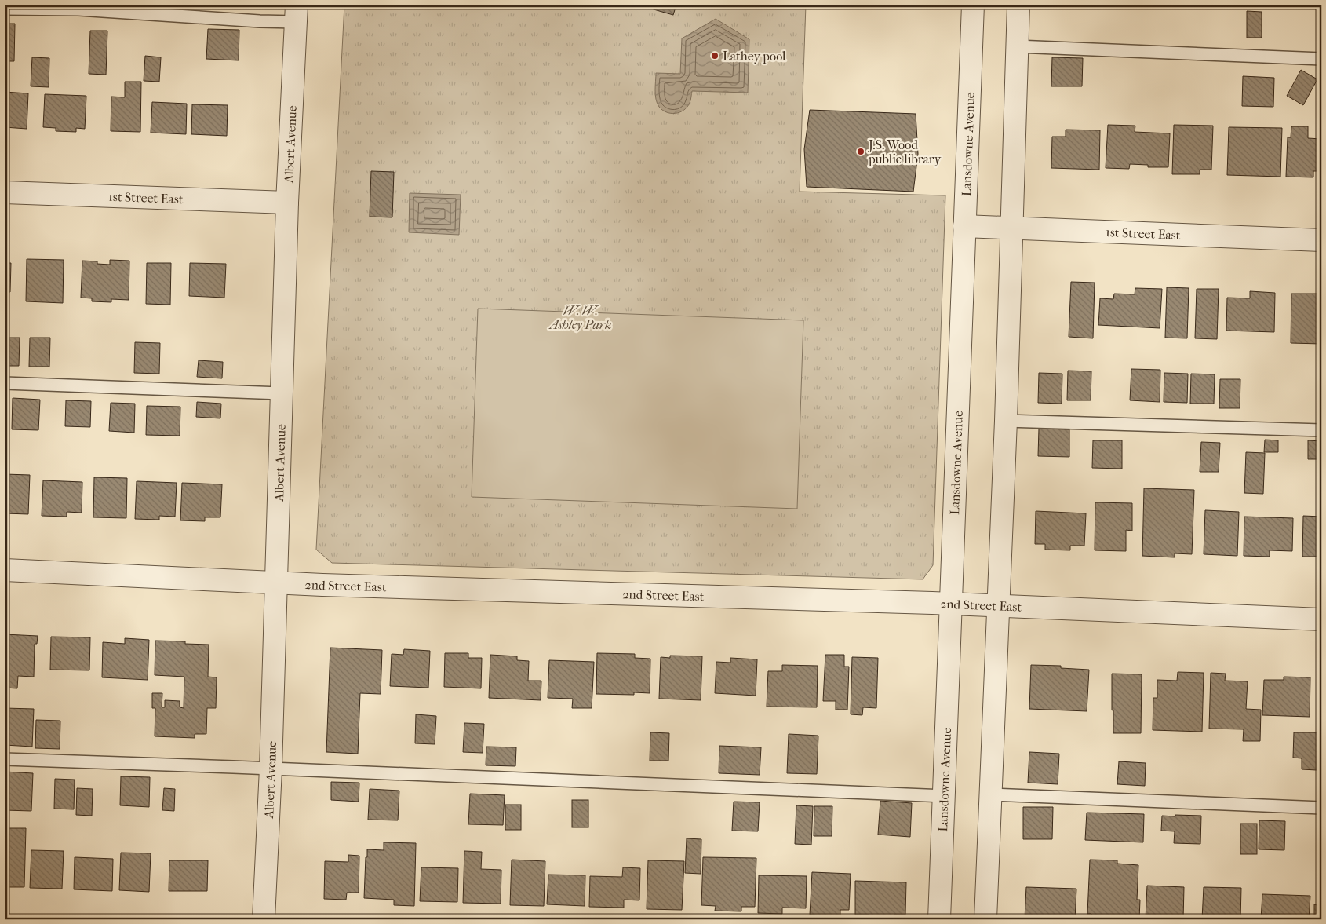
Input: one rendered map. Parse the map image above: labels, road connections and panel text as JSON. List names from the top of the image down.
{
  "streets": {
    "street": [
      "Albert Avenue",
      "Lansdowne Avenue",
      "1st Street East",
      "2nd Street East"
    ]
  },
  "crossings": [
    ["Albert Avenue", "1st Street East"],
    ["Albert Avenue", "2nd Street East"],
    ["Lansdowne Avenue", "1st Street East"],
    ["Lansdowne Avenue", "2nd Street East"]
  ],
  "parks": ["W. W. Ashley Park"],
  "places": ["Lathey pool", "J.S. Wood public library"]
}
